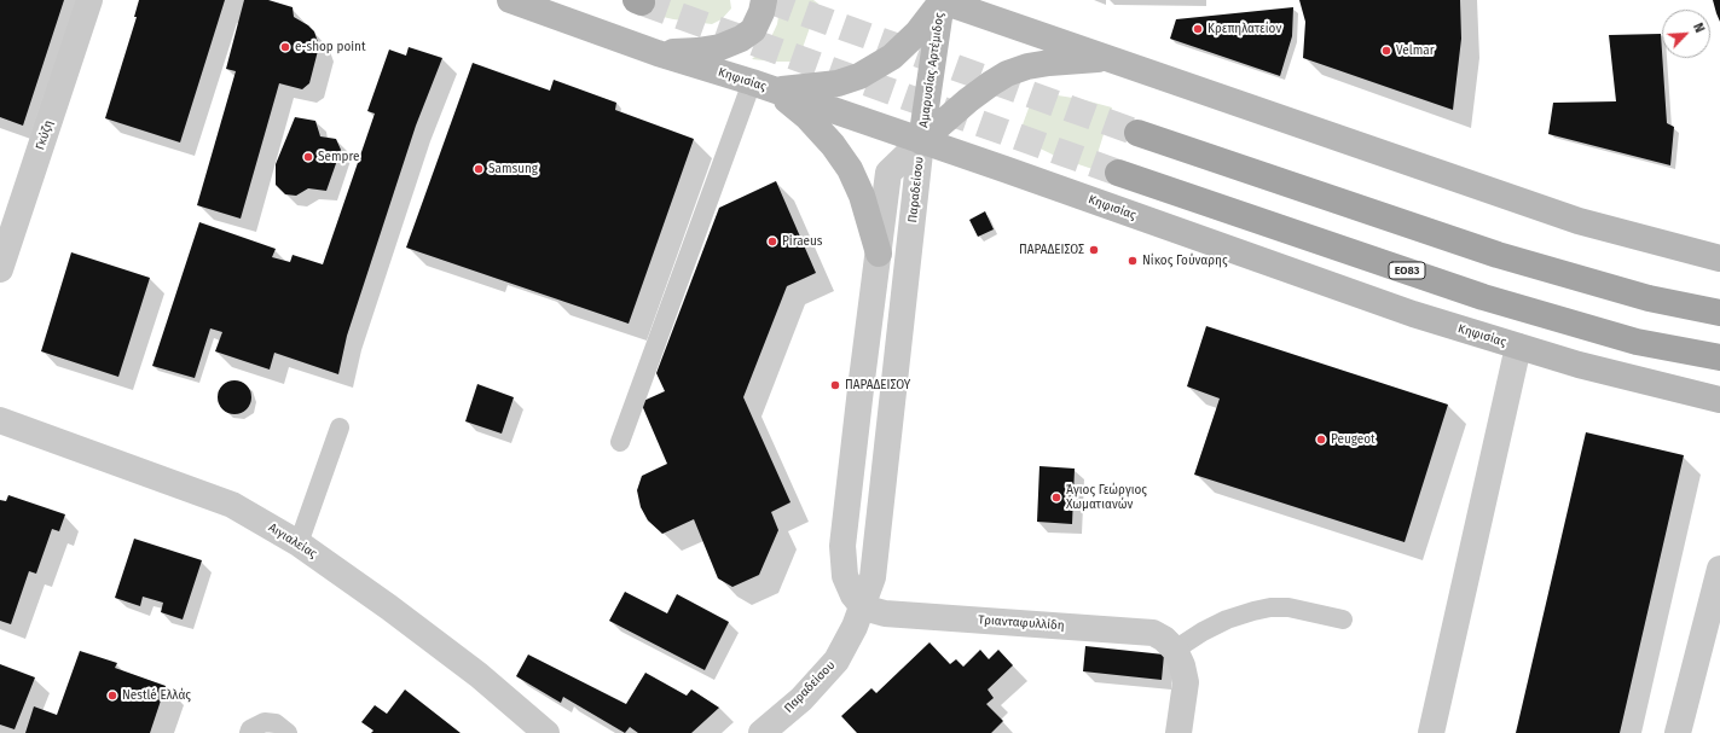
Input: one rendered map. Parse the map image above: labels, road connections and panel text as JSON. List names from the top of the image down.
{
  "streets": {
    "main road": ["Αμαρυσίας Αρτέμιδος", "Κηφισίας", "ΕΟ83"],
    "street": [
      "Γκύζη",
      "Παραδείσου",
      "Αιγιαλείας",
      "Τριανταφυλλίδη"
    ]
  },
  "crossings": [
    ["Αμαρυσίας Αρτέμιδος", "Κηφισίας"],
    ["Αμαρυσίας Αρτέμιδος", "Παραδείσου"],
    ["Κηφισίας", "Παραδείσου"],
    ["Παραδείσου", "Τριανταφυλλίδη"]
  ],
  "places": [
    "Κρεπηλατείον",
    "e-shop point",
    "Velmar",
    "Sempre",
    "Samsung",
    "Piraeus",
    "ΠΑΡΑΔΕΙΣΟΣ",
    "Νίκος Γούναρης",
    "ΠΑΡΑΔΕΙΣΟΥ",
    "Peugeot",
    "Άγιος Γεώργιος Χωματιανών",
    "Nestlé Ελλάς"
  ],
  "north": "top right"
}
